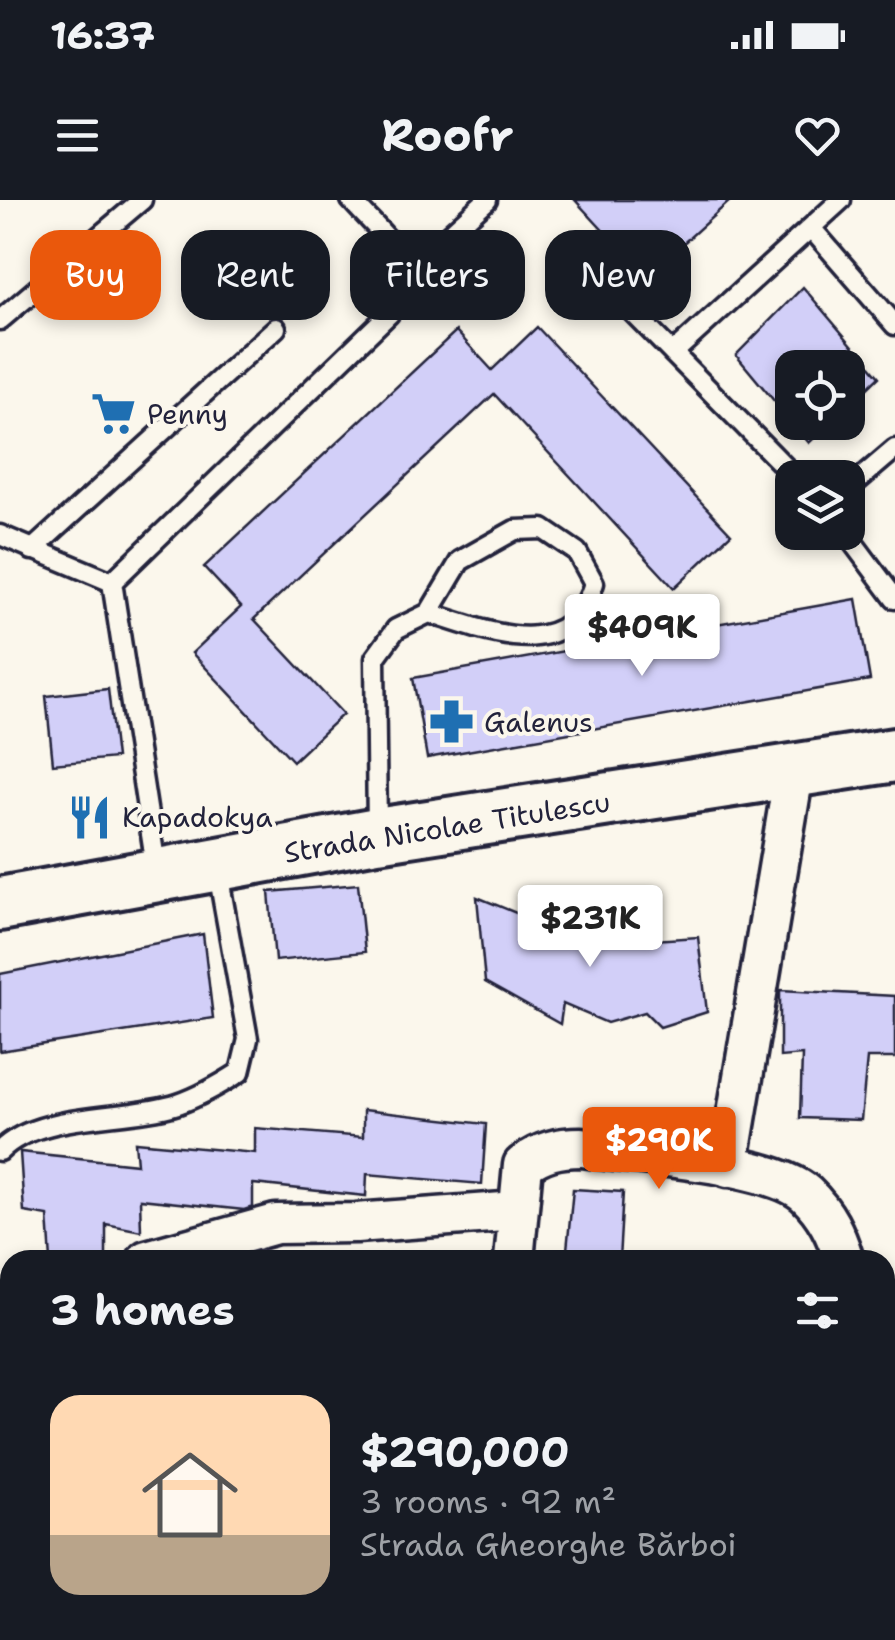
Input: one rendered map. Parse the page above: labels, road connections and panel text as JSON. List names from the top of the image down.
{
  "streets": {
    "main road": ["Strada Nicolae Titulescu"]
  },
  "places": {
    "supermarket": ["Penny"],
    "pharmacy": ["Galenus"],
    "restaurant": ["Kapadokya"]
  },
  "page": {
    "status": "16:37",
    "header": "Roofr",
    "chip": [
      "Buy",
      "Rent",
      "Filters",
      "New"
    ],
    "price": ["$409K", "$231K", "$290K"],
    "heading": "3 homes",
    "list": [
      {
        "name": "$290,000",
        "note": "3 rooms · 92 m² · Strada Gheorghe Bărboi"
      }
    ]
  }
}
